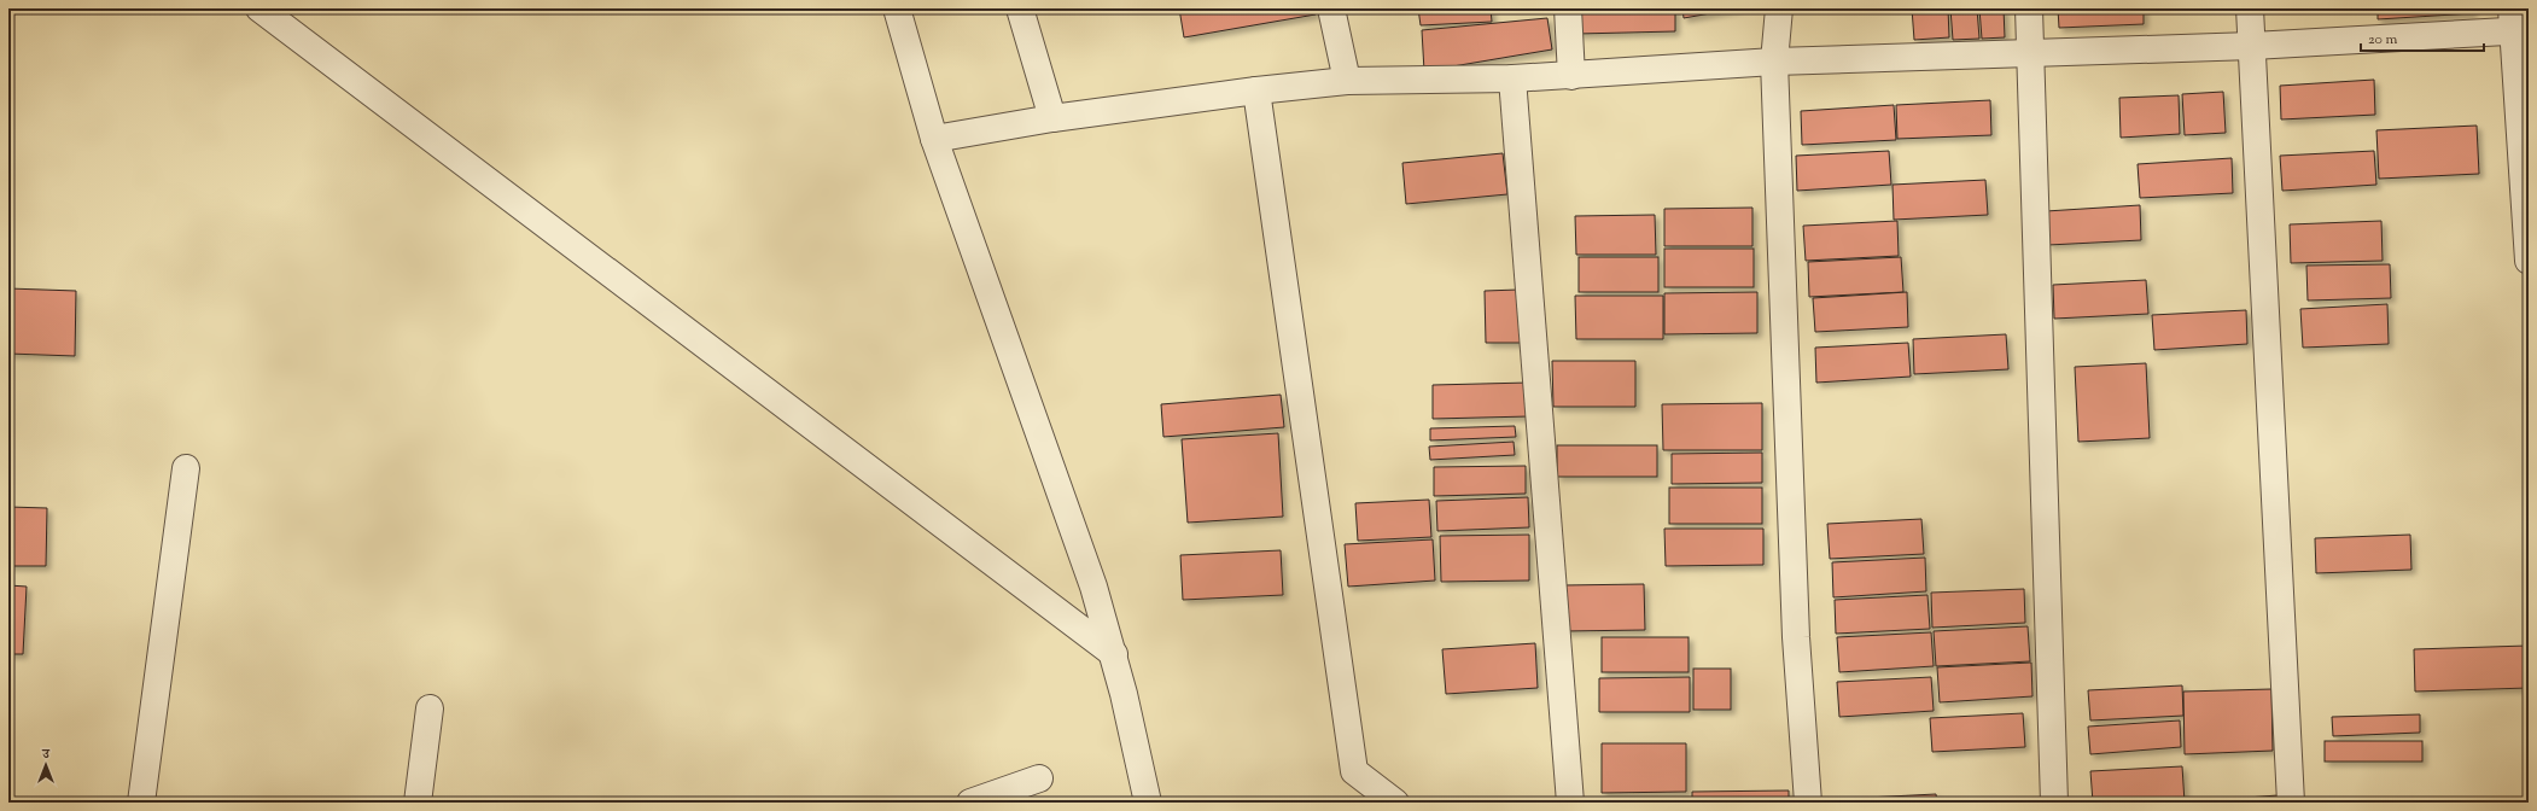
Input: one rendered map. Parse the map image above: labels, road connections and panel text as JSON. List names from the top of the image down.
{
  "scale_bar": "20 m",
  "north": "top"
}
